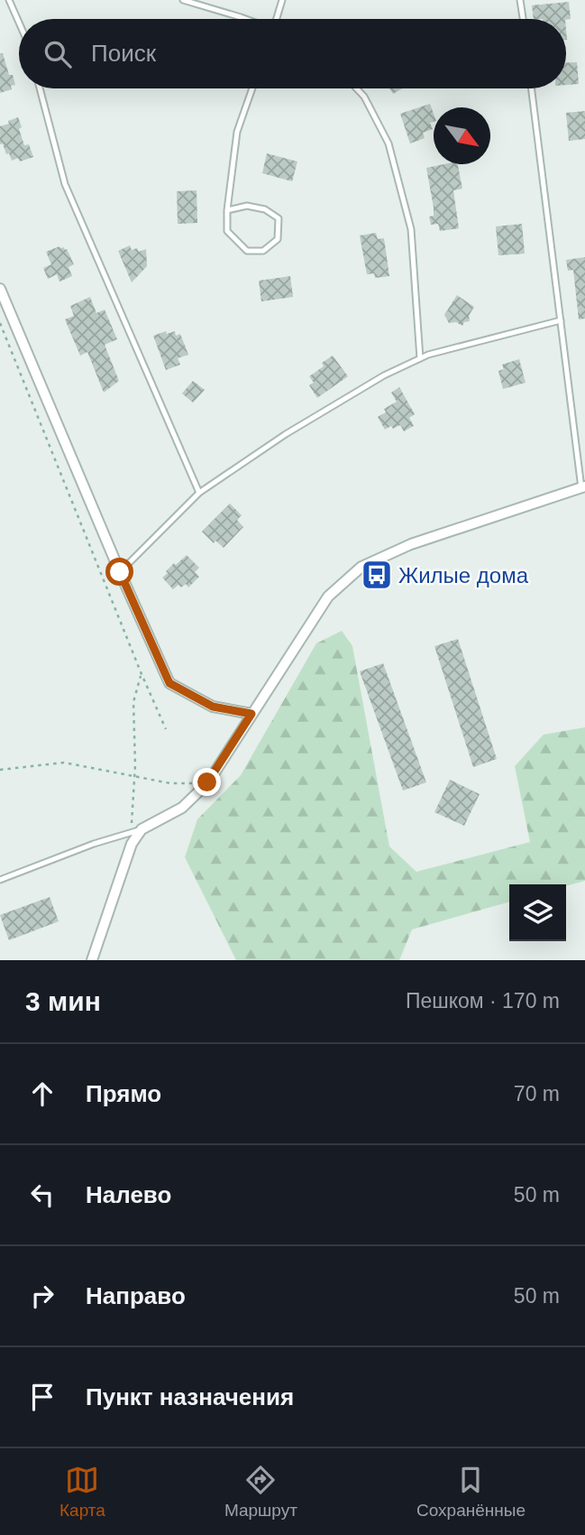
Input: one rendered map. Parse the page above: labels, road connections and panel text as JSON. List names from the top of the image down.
{
  "places": {
    "bus stop": ["Жилые дома"]
  },
  "north": "bottom right",
  "page": {
    "search": "Поиск",
    "heading": ["3 мин", "Пешком · 170 m"],
    "list": [
      ["Прямо", "70 m"],
      ["Налево", "50 m"],
      ["Направо", "50 m"],
      "Пункт назначения"
    ],
    "nav": ["Карта", "Маршрут", "Сохранённые"]
  }
}
